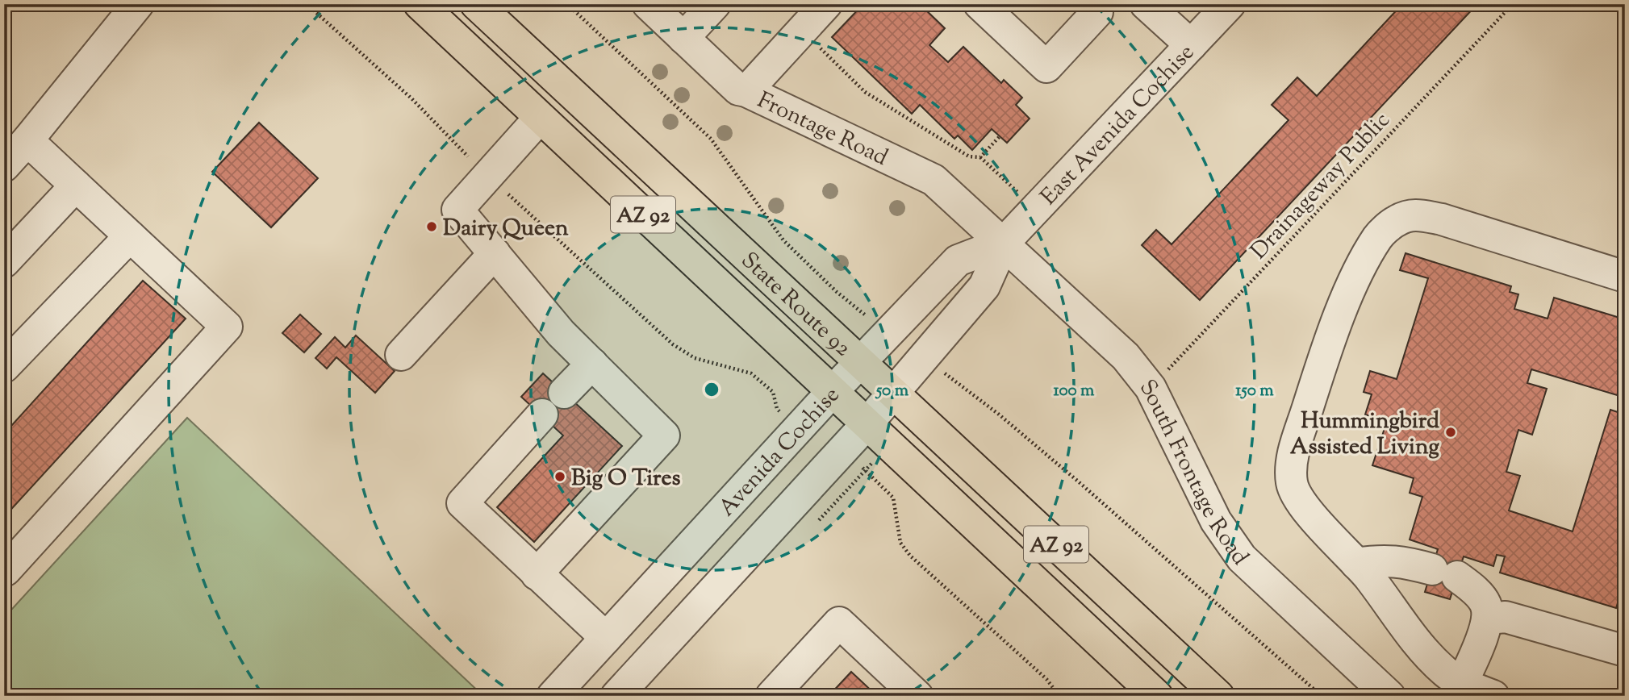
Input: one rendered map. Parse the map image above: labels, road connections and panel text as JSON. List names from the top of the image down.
{
  "streets": {
    "main road": ["AZ 92", "State Route 92"],
    "street": [
      "East Avenida Cochise",
      "Frontage Road",
      "Avenida Cochise",
      "South Frontage Road"
    ],
    "path": ["Drainageway Public"]
  },
  "crossings": [
    ["East Avenida Cochise", "Frontage Road"],
    ["East Avenida Cochise", "Avenida Cochise"],
    ["East Avenida Cochise", "South Frontage Road"],
    ["Frontage Road", "Avenida Cochise"],
    ["Frontage Road", "South Frontage Road"],
    ["Drainageway Public", "South Frontage Road"],
    ["State Route 92", "Avenida Cochise"],
    ["Avenida Cochise", "South Frontage Road"]
  ],
  "places": ["Dairy Queen", "Hummingbird Assisted Living", "Big O Tires"],
  "rings": ["50 m", "100 m", "150 m"]
}
